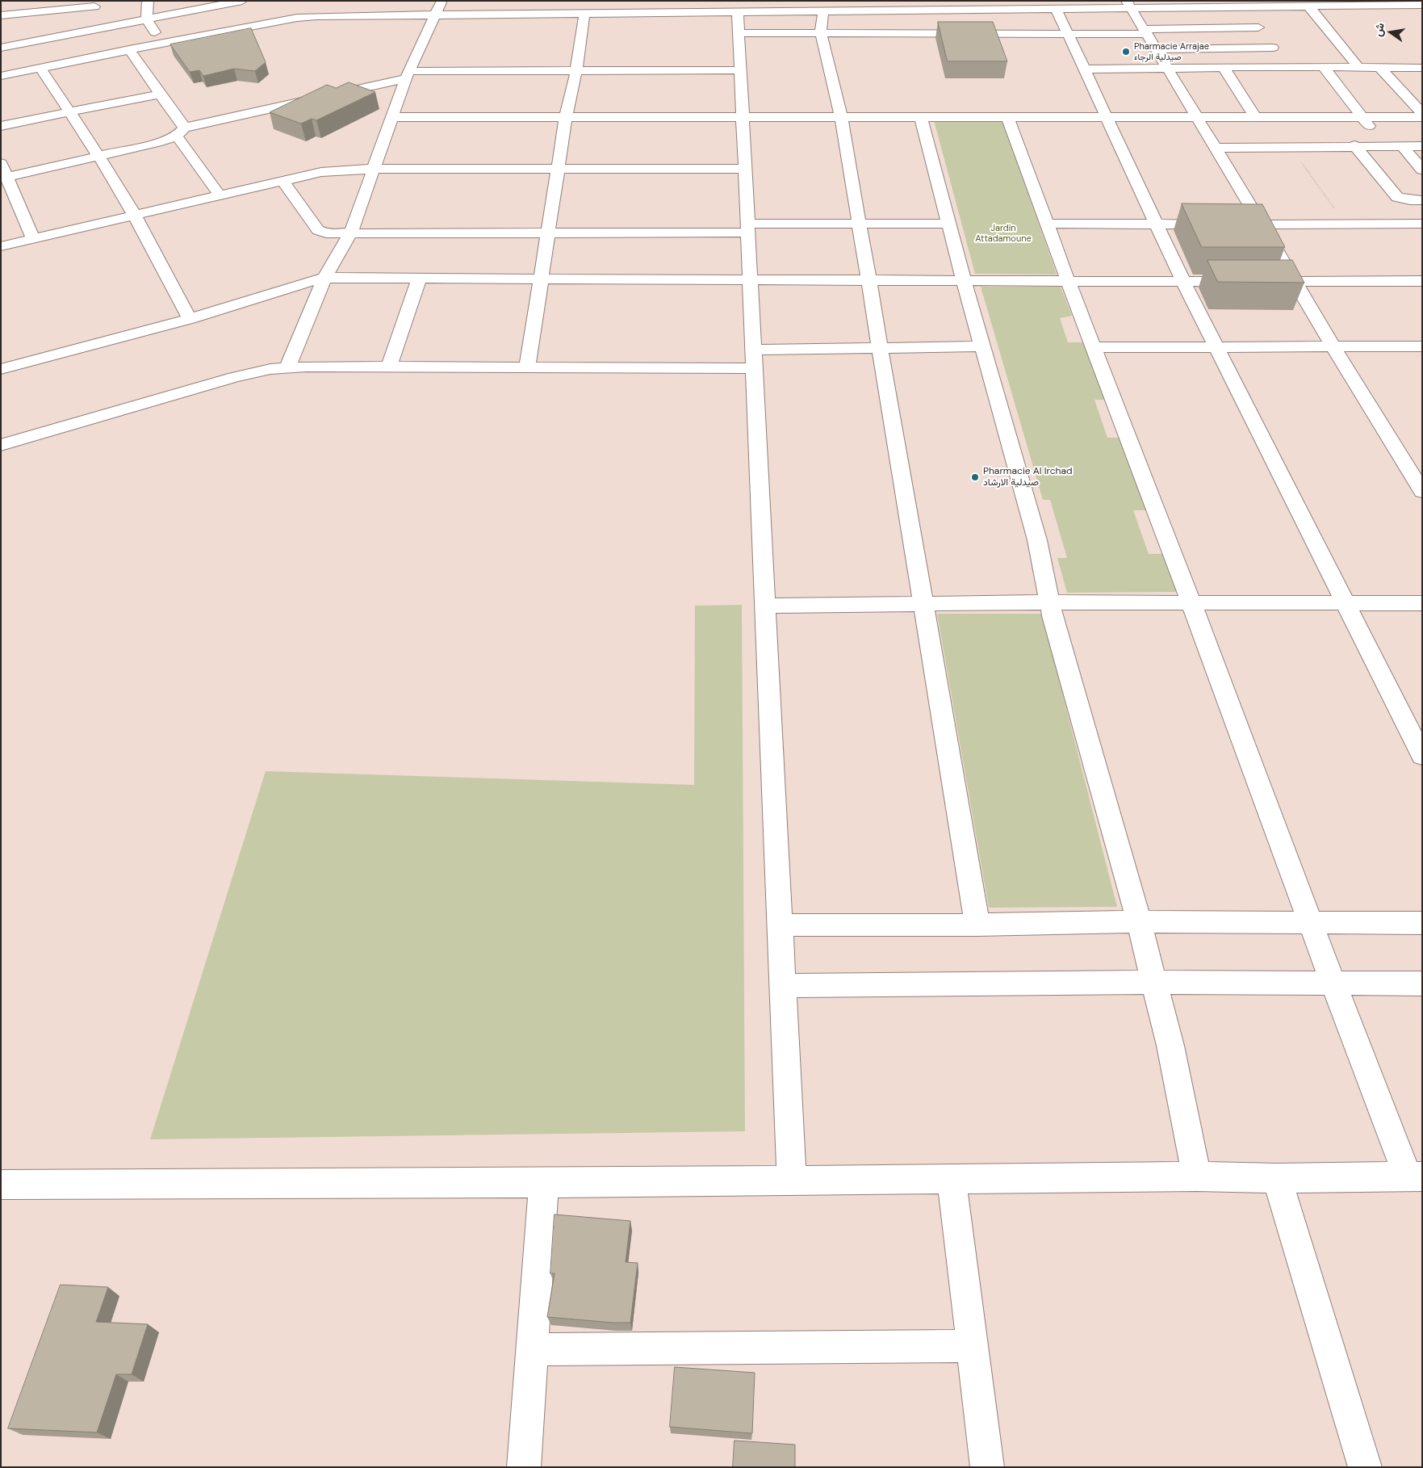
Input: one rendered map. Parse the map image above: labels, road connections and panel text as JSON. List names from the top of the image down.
{
  "parks": ["Jardin Attadamoune"],
  "places": ["Pharmacie Arrajae صيدلية الرجاء", "Pharmacie Al Irchad صيدلية الارشاد"],
  "north": "left"
}
